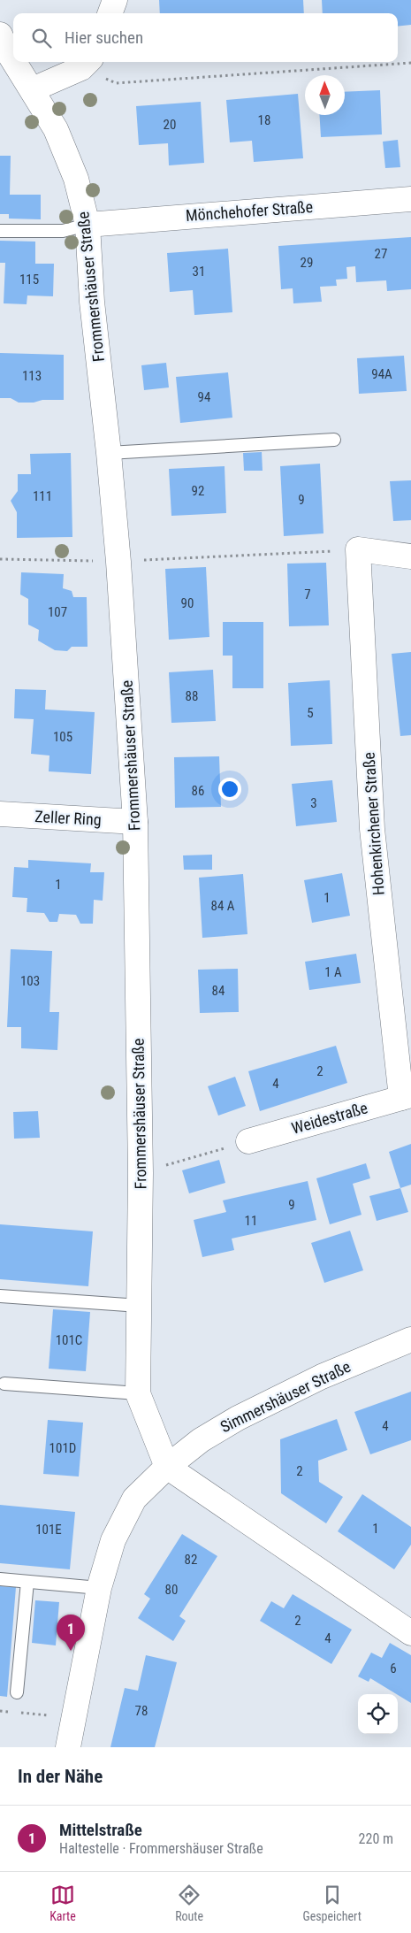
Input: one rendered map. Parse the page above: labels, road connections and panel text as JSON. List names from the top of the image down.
{
  "streets": {
    "street": [
      "Mönchehofer Straße",
      "Frommershäuser Straße",
      "Zeller Ring",
      "Hohenkirchener Straße",
      "Weidestraße",
      "Simmershäuser Straße"
    ]
  },
  "crossings": [
    ["Mönchehofer Straße", "Frommershäuser Straße"],
    ["Frommershäuser Straße", "Zeller Ring"],
    ["Frommershäuser Straße", "Simmershäuser Straße"],
    ["Hohenkirchener Straße", "Weidestraße"]
  ],
  "house_numbers": [
    "18",
    "20",
    "27",
    "29",
    "31",
    "115",
    "94A",
    "113",
    "94",
    "92",
    "111",
    "9",
    "7",
    "90",
    "107",
    "88",
    "5",
    "105",
    "86",
    "3",
    "1",
    "1",
    "84 A",
    "1 A",
    "103",
    "84",
    "2",
    "4",
    "9",
    "11",
    "101C",
    "4",
    "101D",
    "2",
    "1",
    "101E",
    "82",
    "80",
    "2",
    "4",
    "6",
    "78"
  ],
  "north": "top",
  "page": {
    "search": "Hier suchen",
    "pins": "1",
    "heading": "In der Nähe",
    "list": [
      {
        "mark": "1",
        "name": "Mittelstraße",
        "note": "Haltestelle · Frommershäuser Straße",
        "value": "220 m"
      }
    ],
    "nav": ["Karte", "Route", "Gespeichert"]
  }
}
